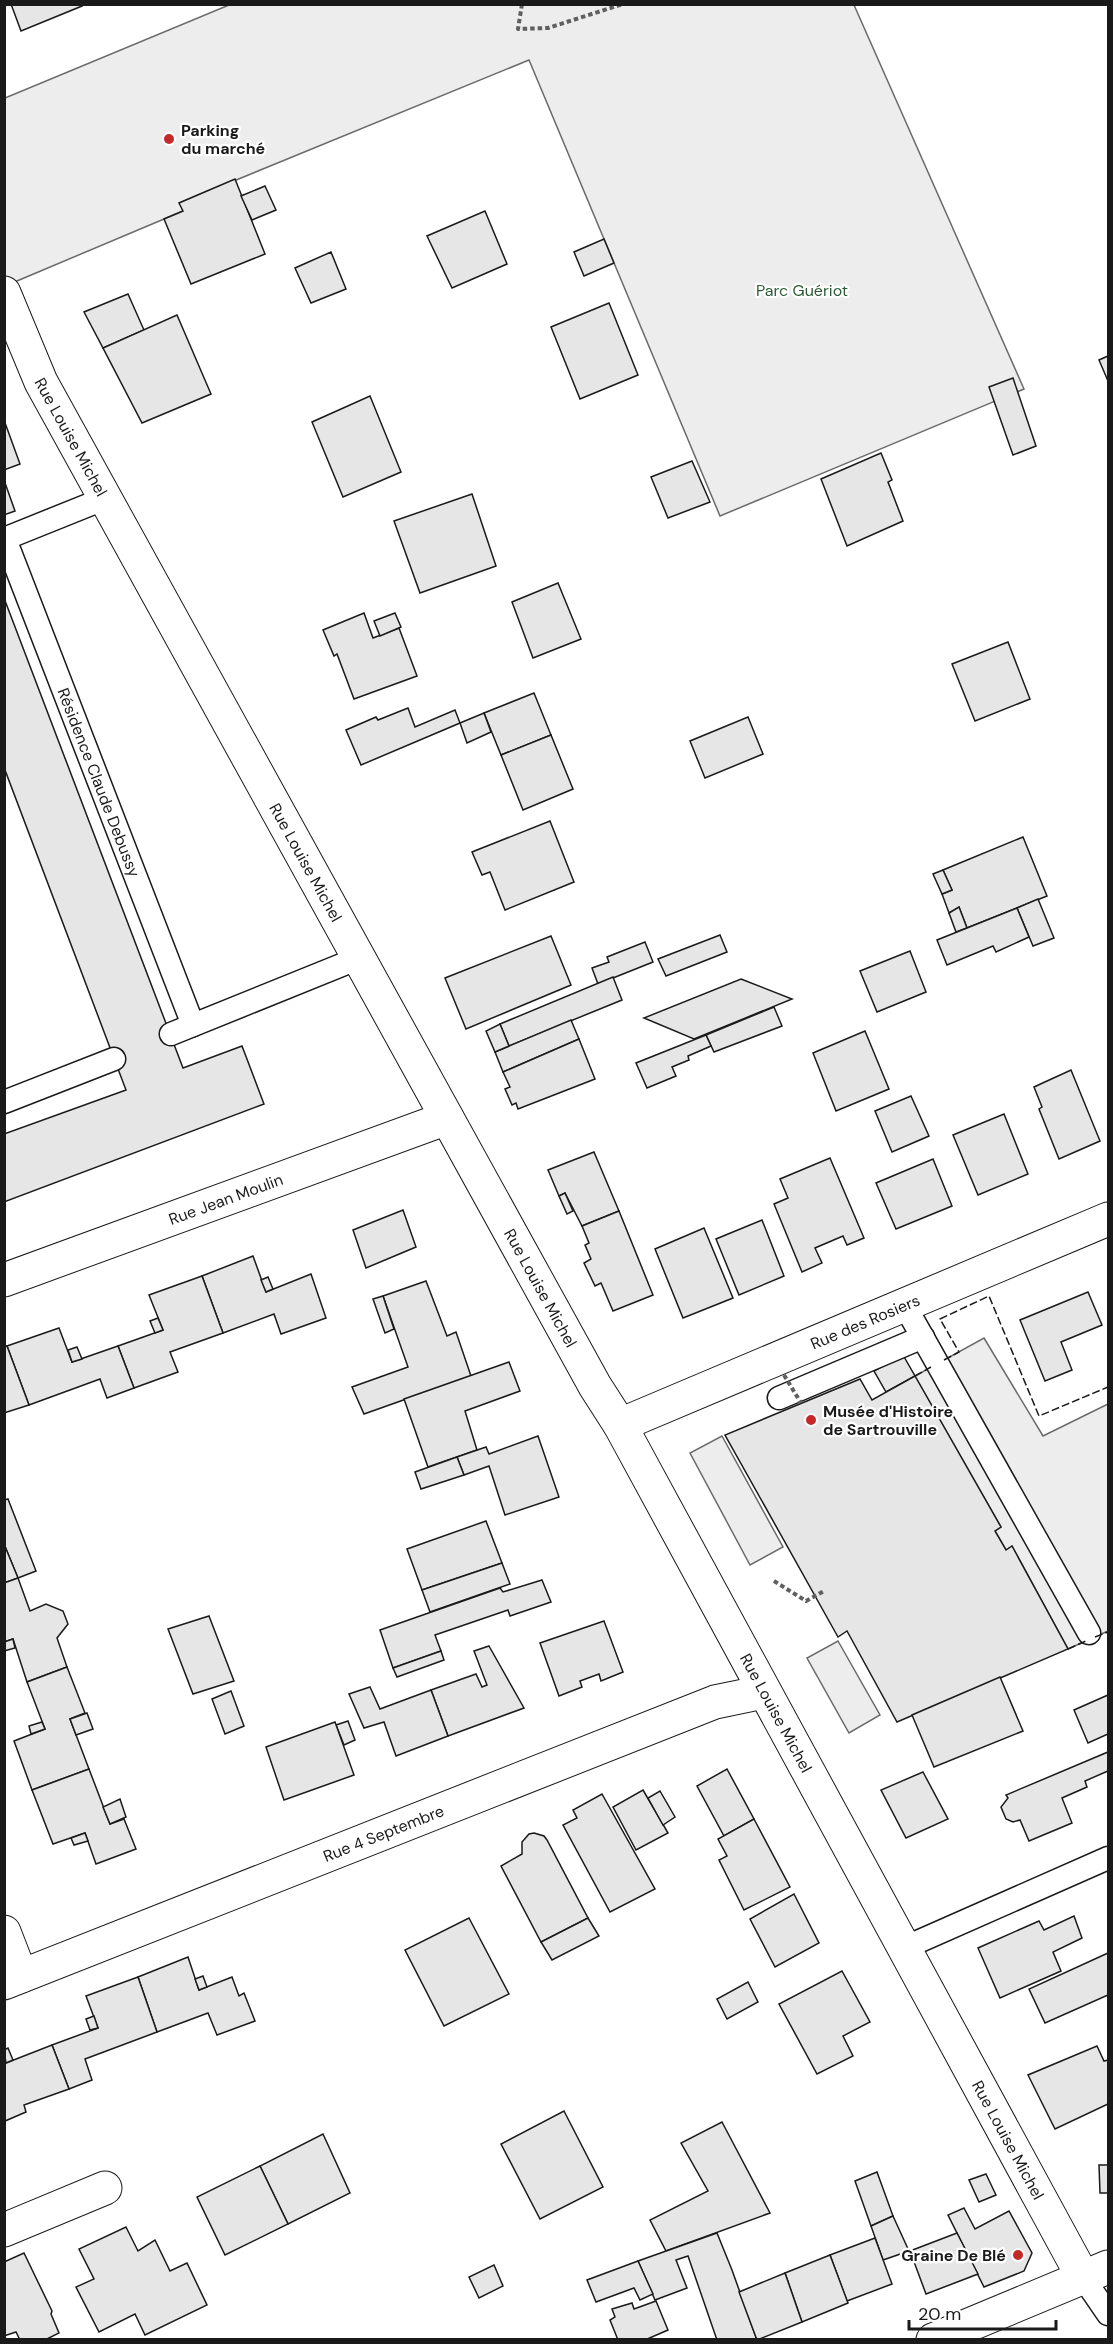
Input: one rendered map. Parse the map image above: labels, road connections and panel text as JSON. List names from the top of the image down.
{
  "streets": {
    "street": [
      "Rue Louise Michel",
      "Rue Jean Moulin",
      "Rue des Rosiers",
      "Rue 4 Septembre"
    ],
    "lane": ["Résidence Claude Debussy"]
  },
  "crossings": [
    ["Rue Louise Michel", "Résidence Claude Debussy"],
    ["Rue Louise Michel", "Rue Jean Moulin"],
    ["Rue Louise Michel", "Rue des Rosiers"],
    ["Rue Louise Michel", "Rue 4 Septembre"]
  ],
  "parks": ["Parc Guériot"],
  "places": ["Parking du marché", "Musée d'Histoire de Sartrouville", "Graine De Blé"],
  "scale_bar": "20 m"
}
